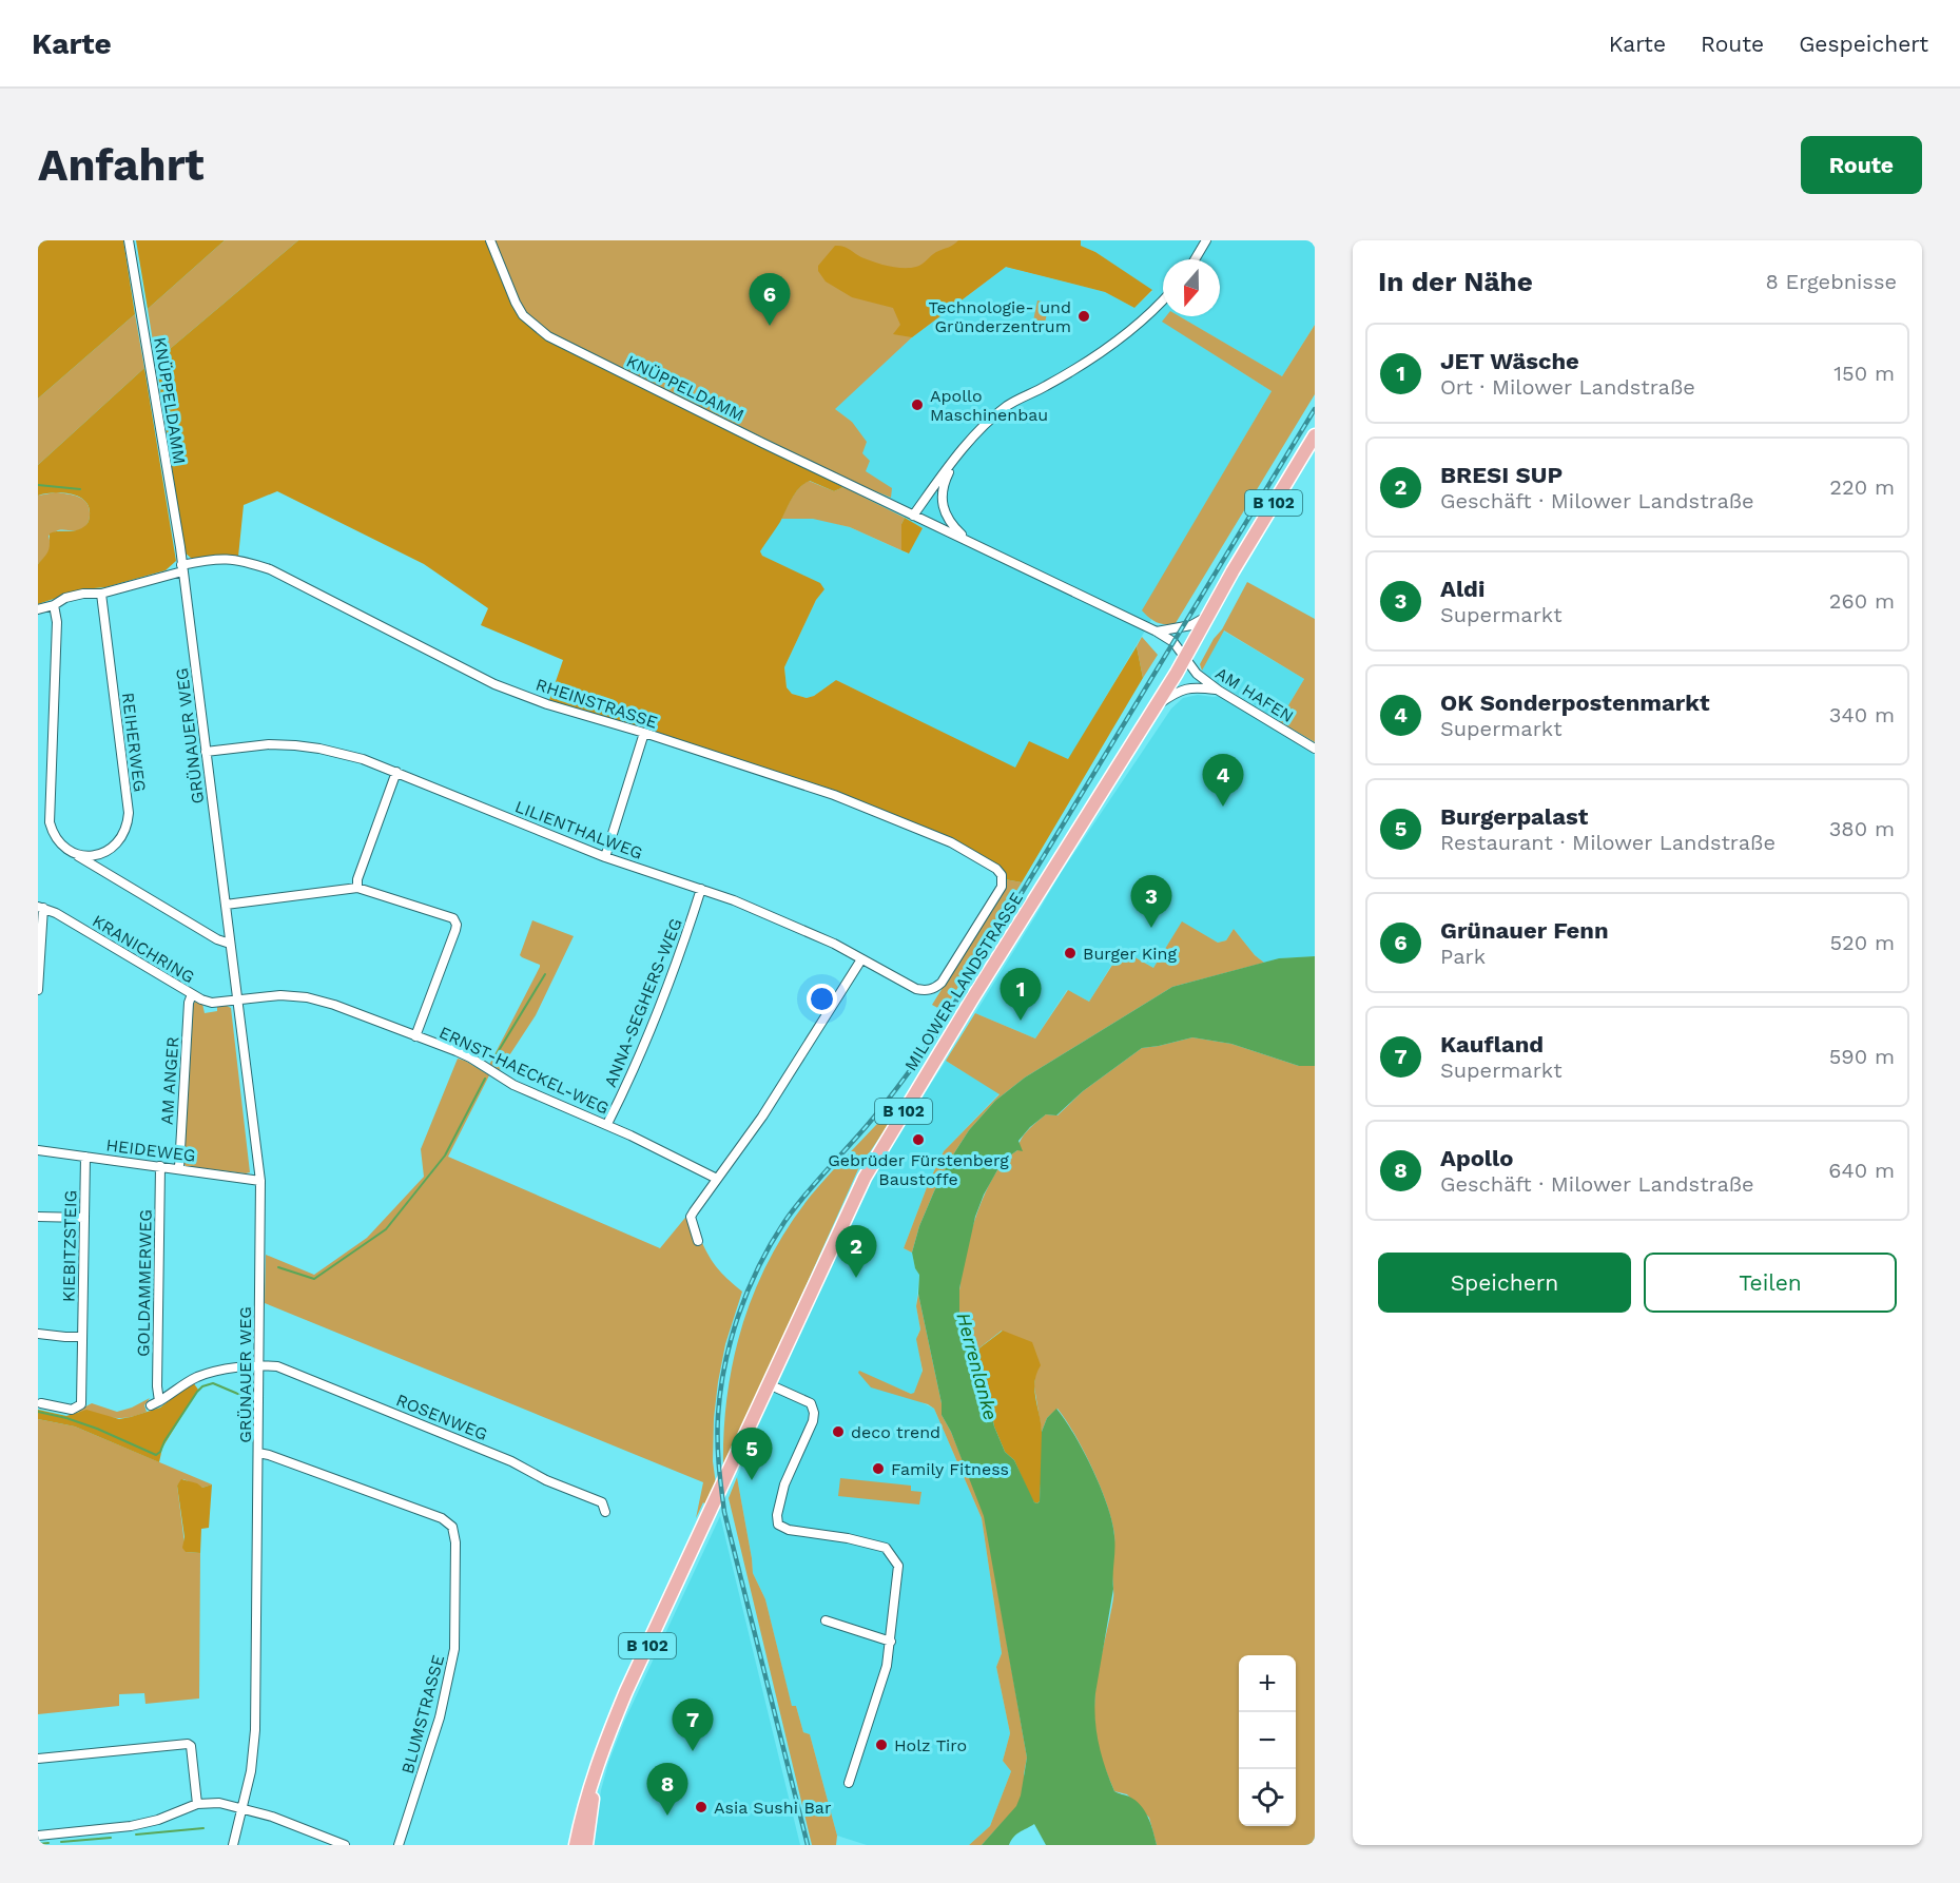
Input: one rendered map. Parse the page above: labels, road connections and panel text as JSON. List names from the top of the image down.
{
  "streets": {
    "main road": ["B 102", "MILOWER LANDSTRASSE"],
    "street": [
      "KNÜPPELDAMM",
      "AM HAFEN",
      "RHEINSTRASSE",
      "GRÜNAUER WEG",
      "REIHERWEG",
      "LILIENTHALWEG",
      "KRANICHRING",
      "ANNA-SEGHERS-WEG",
      "ERNST-HAECKEL-WEG",
      "AM ANGER",
      "HEIDEWEG",
      "KIEBITZSTEIG",
      "GOLDAMMERWEG",
      "ROSENWEG",
      "BLUMSTRASSE"
    ]
  },
  "crossings": [
    ["KNÜPPELDAMM", "AM HAFEN"],
    ["KNÜPPELDAMM", "RHEINSTRASSE"],
    ["KNÜPPELDAMM", "GRÜNAUER WEG"],
    ["AM HAFEN", "MILOWER LANDSTRASSE"],
    ["RHEINSTRASSE", "GRÜNAUER WEG"],
    ["RHEINSTRASSE", "LILIENTHALWEG"],
    ["GRÜNAUER WEG", "LILIENTHALWEG"],
    ["GRÜNAUER WEG", "KRANICHRING"],
    ["GRÜNAUER WEG", "ERNST-HAECKEL-WEG"],
    ["GRÜNAUER WEG", "HEIDEWEG"],
    ["GRÜNAUER WEG", "ROSENWEG"],
    ["GRÜNAUER WEG", "BLUMSTRASSE"],
    ["LILIENTHALWEG", "ANNA-SEGHERS-WEG"],
    ["KRANICHRING", "ERNST-HAECKEL-WEG"],
    ["KRANICHRING", "AM ANGER"],
    ["ANNA-SEGHERS-WEG", "ERNST-HAECKEL-WEG"],
    ["AM ANGER", "HEIDEWEG"],
    ["HEIDEWEG", "KIEBITZSTEIG"],
    ["HEIDEWEG", "GOLDAMMERWEG"]
  ],
  "water": ["Herrenlanke"],
  "places": [
    "Technologie- und Gründerzentrum",
    "Apollo Maschinenbau",
    "Burger King",
    "Gebrüder Fürstenberg Baustoffe",
    "deco trend",
    "Family Fitness",
    "Holz Tiro",
    "Asia Sushi Bar"
  ],
  "north": "bottom",
  "page": {
    "header": "Karte",
    "nav": ["Karte", "Route", "Gespeichert"],
    "buttons": [
      "Route",
      ["Speichern", "Teilen"]
    ],
    "title": "Anfahrt",
    "heading": ["In der Nähe", "8 Ergebnisse"],
    "pins": [
      "6",
      "4",
      "3",
      "1",
      "2",
      "5",
      "7",
      "8"
    ],
    "list": [
      {
        "mark": "1",
        "name": "JET Wäsche",
        "note": "Ort · Milower Landstraße",
        "value": "150 m"
      },
      {
        "mark": "2",
        "name": "BRESI SUP",
        "note": "Geschäft · Milower Landstraße",
        "value": "220 m"
      },
      {
        "mark": "3",
        "name": "Aldi",
        "note": "Supermarkt",
        "value": "260 m"
      },
      {
        "mark": "4",
        "name": "OK Sonderpostenmarkt",
        "note": "Supermarkt",
        "value": "340 m"
      },
      {
        "mark": "5",
        "name": "Burgerpalast",
        "note": "Restaurant · Milower Landstraße",
        "value": "380 m"
      },
      {
        "mark": "6",
        "name": "Grünauer Fenn",
        "note": "Park",
        "value": "520 m"
      },
      {
        "mark": "7",
        "name": "Kaufland",
        "note": "Supermarkt",
        "value": "590 m"
      },
      {
        "mark": "8",
        "name": "Apollo",
        "note": "Geschäft · Milower Landstraße",
        "value": "640 m"
      }
    ],
    "map_buttons": ["+", "−"]
  }
}
